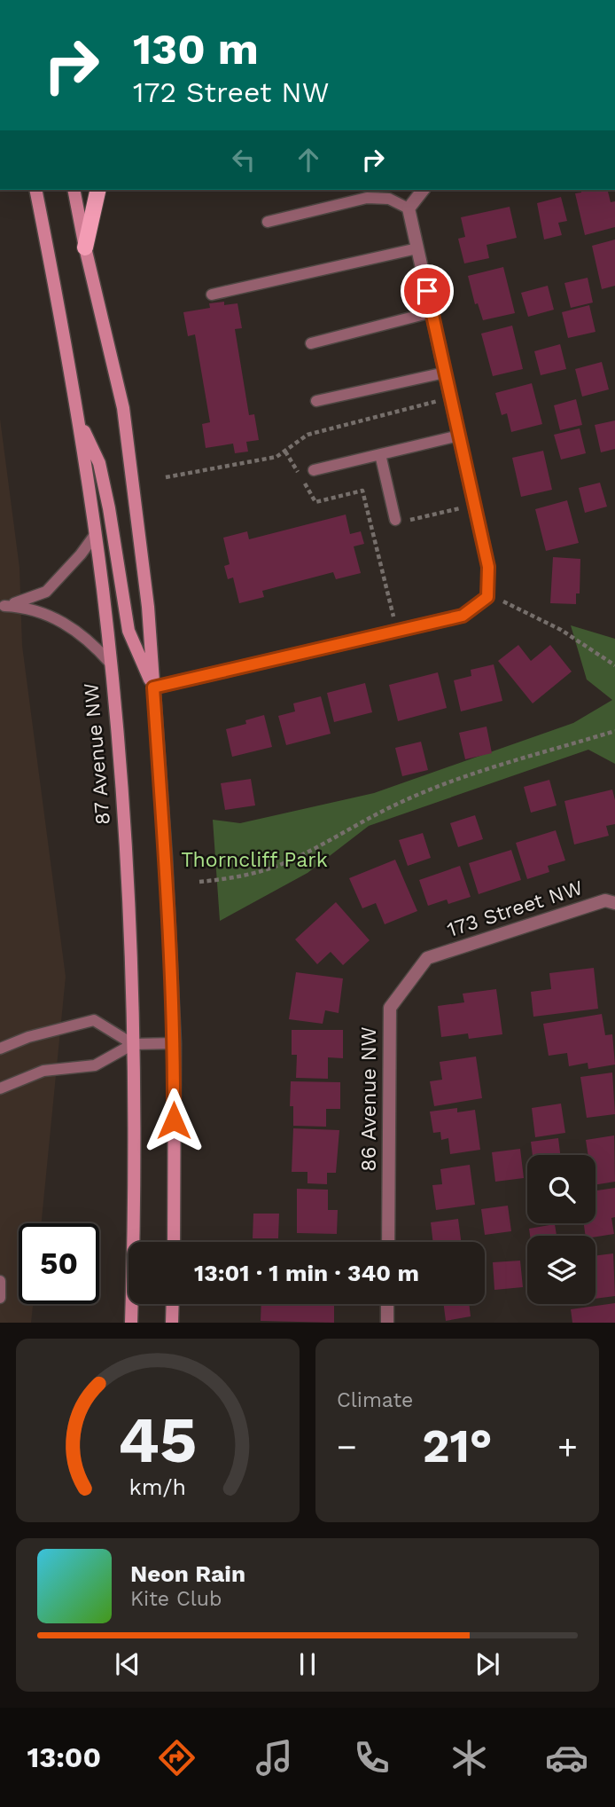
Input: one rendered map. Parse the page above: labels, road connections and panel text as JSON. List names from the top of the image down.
{
  "streets": {
    "main road": ["87 Avenue NW"],
    "street": ["173 Street NW", "86 Avenue NW"]
  },
  "crossings": [
    ["173 Street NW", "86 Avenue NW"]
  ],
  "parks": ["Thorncliff Park"],
  "page": {
    "turn": ["130 m", "172 Street NW"],
    "limit": "50",
    "trip": "13:01 · 1 min · 340 m",
    "tile": "Climate",
    "heat": ["−", "21°", "+"],
    "song": ["Neon Rain", "Kite Club"],
    "tabs": "13:00",
    "gauge": ["45", "km/h"]
  }
}
